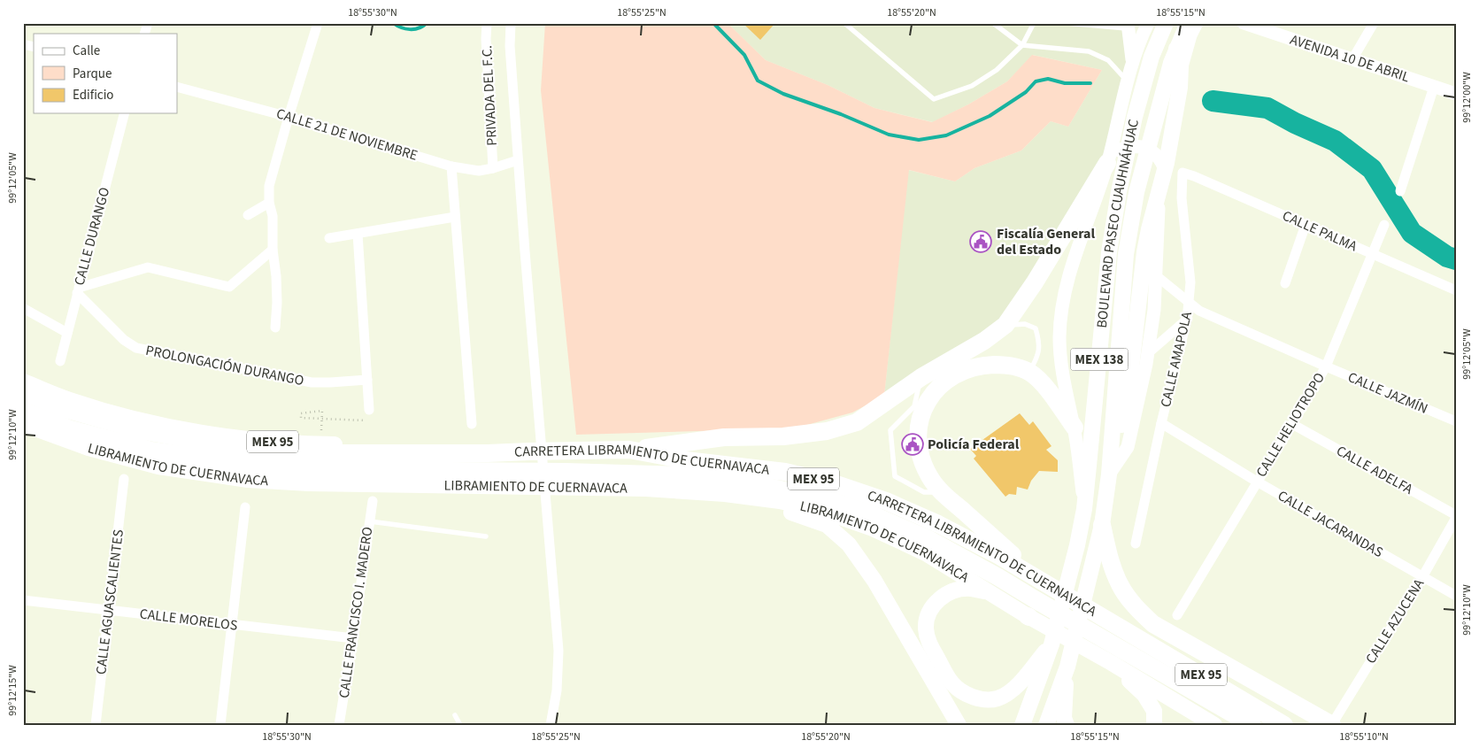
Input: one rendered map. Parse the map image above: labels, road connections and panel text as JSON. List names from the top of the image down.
{
  "streets": {
    "highway": ["MEX 95", "CARRETERA LIBRAMIENTO DE CUERNAVACA"],
    "main road": [
      "AVENIDA 10 DE ABRIL",
      "BOULEVARD PASEO CUAUHNÁHUAC",
      "MEX 138",
      "LIBRAMIENTO DE CUERNAVACA"
    ],
    "street": [
      "PRIVADA DEL F.C.",
      "CALLE 21 DE NOVIEMBRE",
      "CALLE PALMA",
      "CALLE DURANGO",
      "CALLE AMAPOLA",
      "PROLONGACIÓN DURANGO",
      "CALLE JAZMÍN",
      "CALLE HELIOTROPO",
      "CALLE ADELFA",
      "CALLE JACARANDAS",
      "CALLE AGUASCALIENTES",
      "CALLE FRANCISCO I. MADERO",
      "CALLE MORELOS",
      "CALLE AZUCENA"
    ]
  },
  "crossings": [
    ["PRIVADA DEL F.C.", "CALLE 21 DE NOVIEMBRE"],
    ["BOULEVARD PASEO CUAUHNÁHUAC", "MEX 138"],
    ["BOULEVARD PASEO CUAUHNÁHUAC", "CALLE JAZMÍN"],
    ["CALLE PALMA", "CALLE AMAPOLA"],
    ["CALLE PALMA", "CALLE HELIOTROPO"],
    ["CALLE DURANGO", "PROLONGACIÓN DURANGO"],
    ["CALLE AMAPOLA", "CALLE JAZMÍN"],
    ["CALLE AMAPOLA", "CALLE JACARANDAS"],
    ["CALLE JAZMÍN", "CALLE HELIOTROPO"],
    ["CALLE HELIOTROPO", "CALLE ADELFA"],
    ["CALLE HELIOTROPO", "CALLE JACARANDAS"],
    ["MEX 95", "CARRETERA LIBRAMIENTO DE CUERNAVACA"],
    ["CARRETERA LIBRAMIENTO DE CUERNAVACA", "LIBRAMIENTO DE CUERNAVACA"],
    ["CALLE ADELFA", "CALLE AZUCENA"],
    ["CALLE JACARANDAS", "CALLE AZUCENA"],
    ["CALLE AGUASCALIENTES", "CALLE MORELOS"],
    ["CALLE FRANCISCO I. MADERO", "CALLE MORELOS"]
  ],
  "places": {
    "public building": ["Fiscalía General del Estado", "Policía Federal"]
  },
  "legend": ["Calle", "Parque", "Edificio"],
  "coordinates": [
    "18°55'30\"N",
    "18°55'25\"N",
    "18°55'20\"N",
    "18°55'15\"N",
    "99°12'00\"W",
    "99°12'05\"W",
    "99°12'10\"W",
    "99°12'15\"W",
    "18°55'10\"N"
  ]
}
